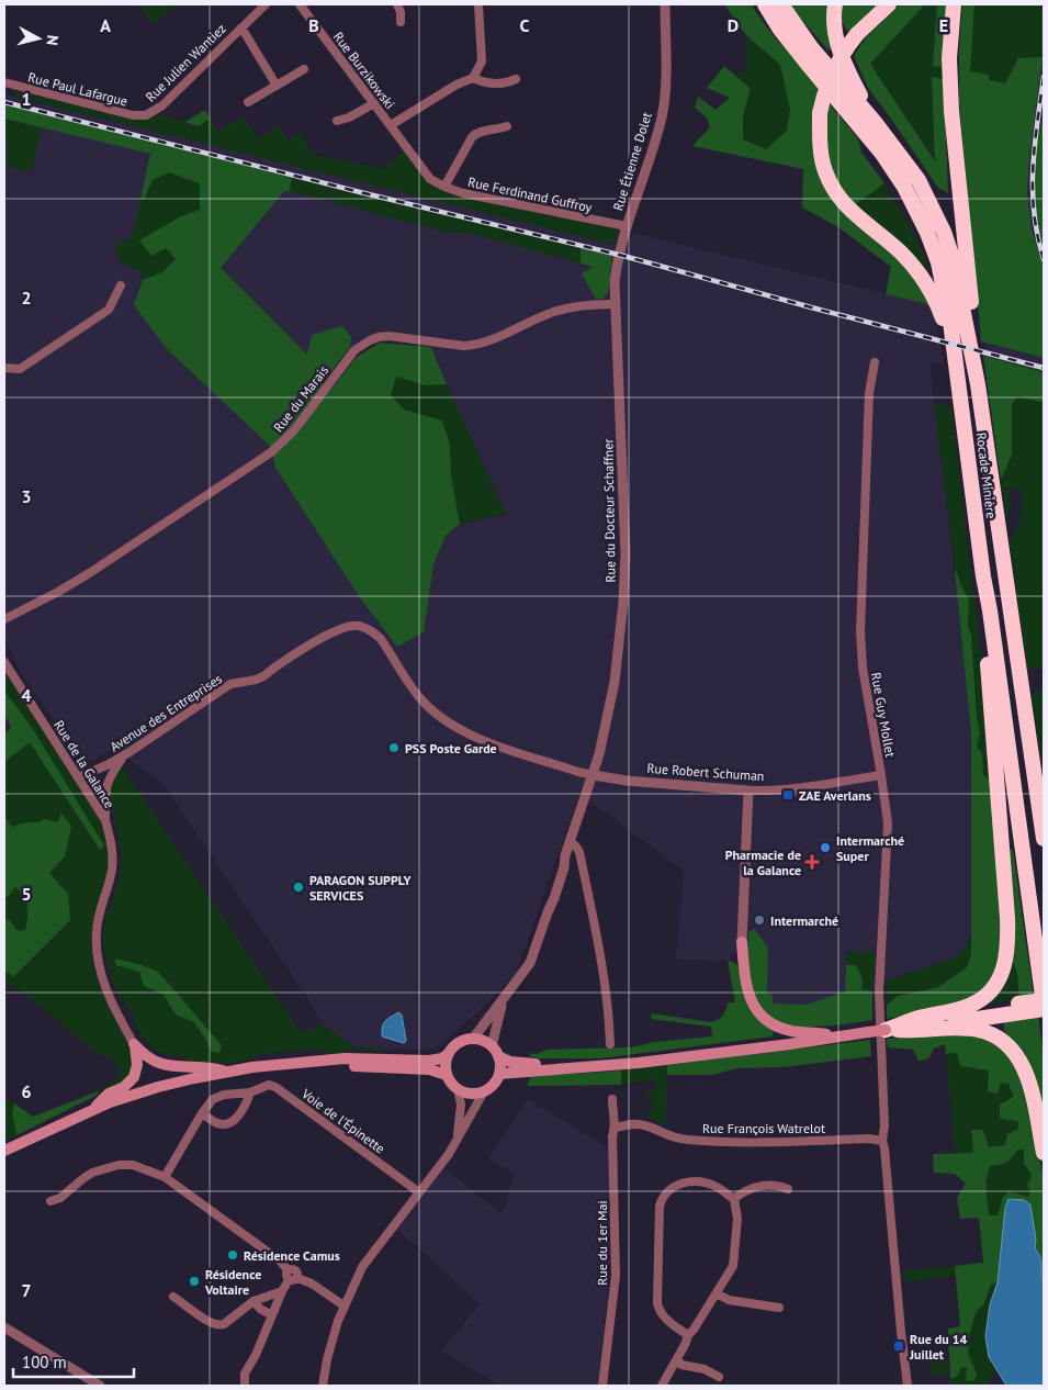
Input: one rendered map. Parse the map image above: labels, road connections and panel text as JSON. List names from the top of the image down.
{
  "streets": {
    "highway": ["Rocade Minière"],
    "street": [
      "Rue Julien Wantiez",
      "Rue Burzikowski",
      "Rue Paul Lafargue",
      "Rue Étienne Dolet",
      "Rue Ferdinand Guffroy",
      "Rue du Marais",
      "Rue du Docteur Schaffner",
      "Avenue des Entreprises",
      "Rue Guy Mollet",
      "Rue de la Galance",
      "Rue Robert Schuman",
      "Voie de l'Épinette",
      "Rue François Watrelot",
      "Rue du 1er Mai"
    ]
  },
  "crossings": [
    ["Rue Julien Wantiez", "Rue Paul Lafargue"],
    ["Rue Burzikowski", "Rue Ferdinand Guffroy"],
    ["Rue Étienne Dolet", "Rue Ferdinand Guffroy"],
    ["Rue Étienne Dolet", "Rue du Docteur Schaffner"],
    ["Rue du Marais", "Rue du Docteur Schaffner"],
    ["Rue du Docteur Schaffner", "Avenue des Entreprises"],
    ["Rue du Docteur Schaffner", "Rue Robert Schuman"],
    ["Avenue des Entreprises", "Rue de la Galance"],
    ["Avenue des Entreprises", "Rue Robert Schuman"],
    ["Rue Guy Mollet", "Rue Robert Schuman"],
    ["Rue François Watrelot", "Rue du 1er Mai"]
  ],
  "places": {
    "other": [
      "PSS Poste Garde",
      "Intermarché Super",
      "PARAGON SUPPLY SERVICES",
      "Intermarché",
      "Résidence Camus",
      "Résidence Voltaire"
    ],
    "transit": ["ZAE Averlans", "Rue du 14 Juillet"],
    "health": ["Pharmacie de la Galance"]
  },
  "scale_bar": "100 m",
  "north": "right",
  "grid": {
    "columns": [
      "A",
      "B",
      "C",
      "D",
      "E"
    ],
    "rows": [
      "1",
      "2",
      "3",
      "4",
      "5",
      "6",
      "7"
    ]
  }
}
